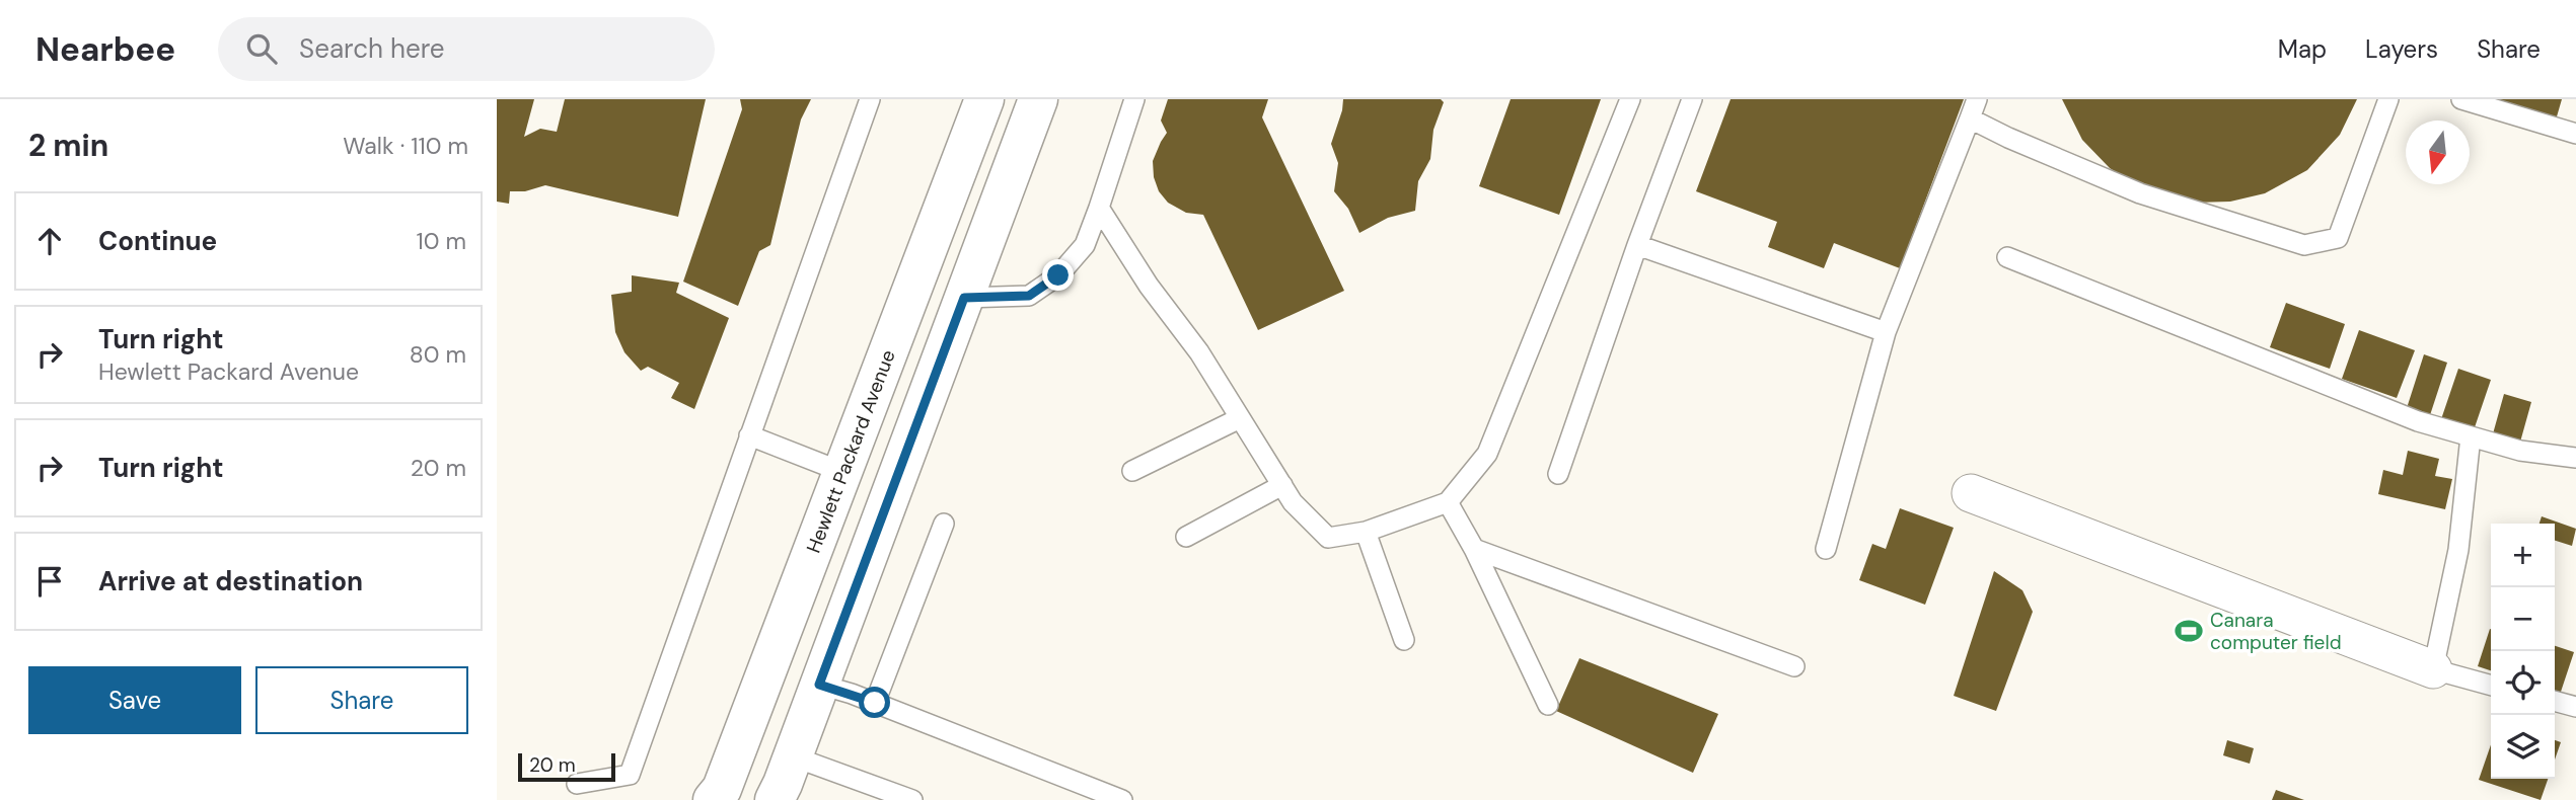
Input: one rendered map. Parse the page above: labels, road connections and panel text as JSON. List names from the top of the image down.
{
  "streets": {
    "street": ["Hewlett Packard Avenue"]
  },
  "places": {
    "sports": ["Canara computer field"]
  },
  "scale_bar": "20 m",
  "north": "bottom",
  "page": {
    "header": "Nearbee",
    "search": "Search here",
    "nav": ["Map", "Layers", "Share"],
    "heading": ["2 min", "Walk · 110 m"],
    "list": [
      ["Continue", "10 m"],
      ["Turn right", "Hewlett Packard Avenue", "80 m"],
      ["Turn right", "20 m"],
      "Arrive at destination"
    ],
    "map_buttons": ["+", "−"],
    "buttons": ["Save", "Share"],
    "scale": "20 m"
  }
}
